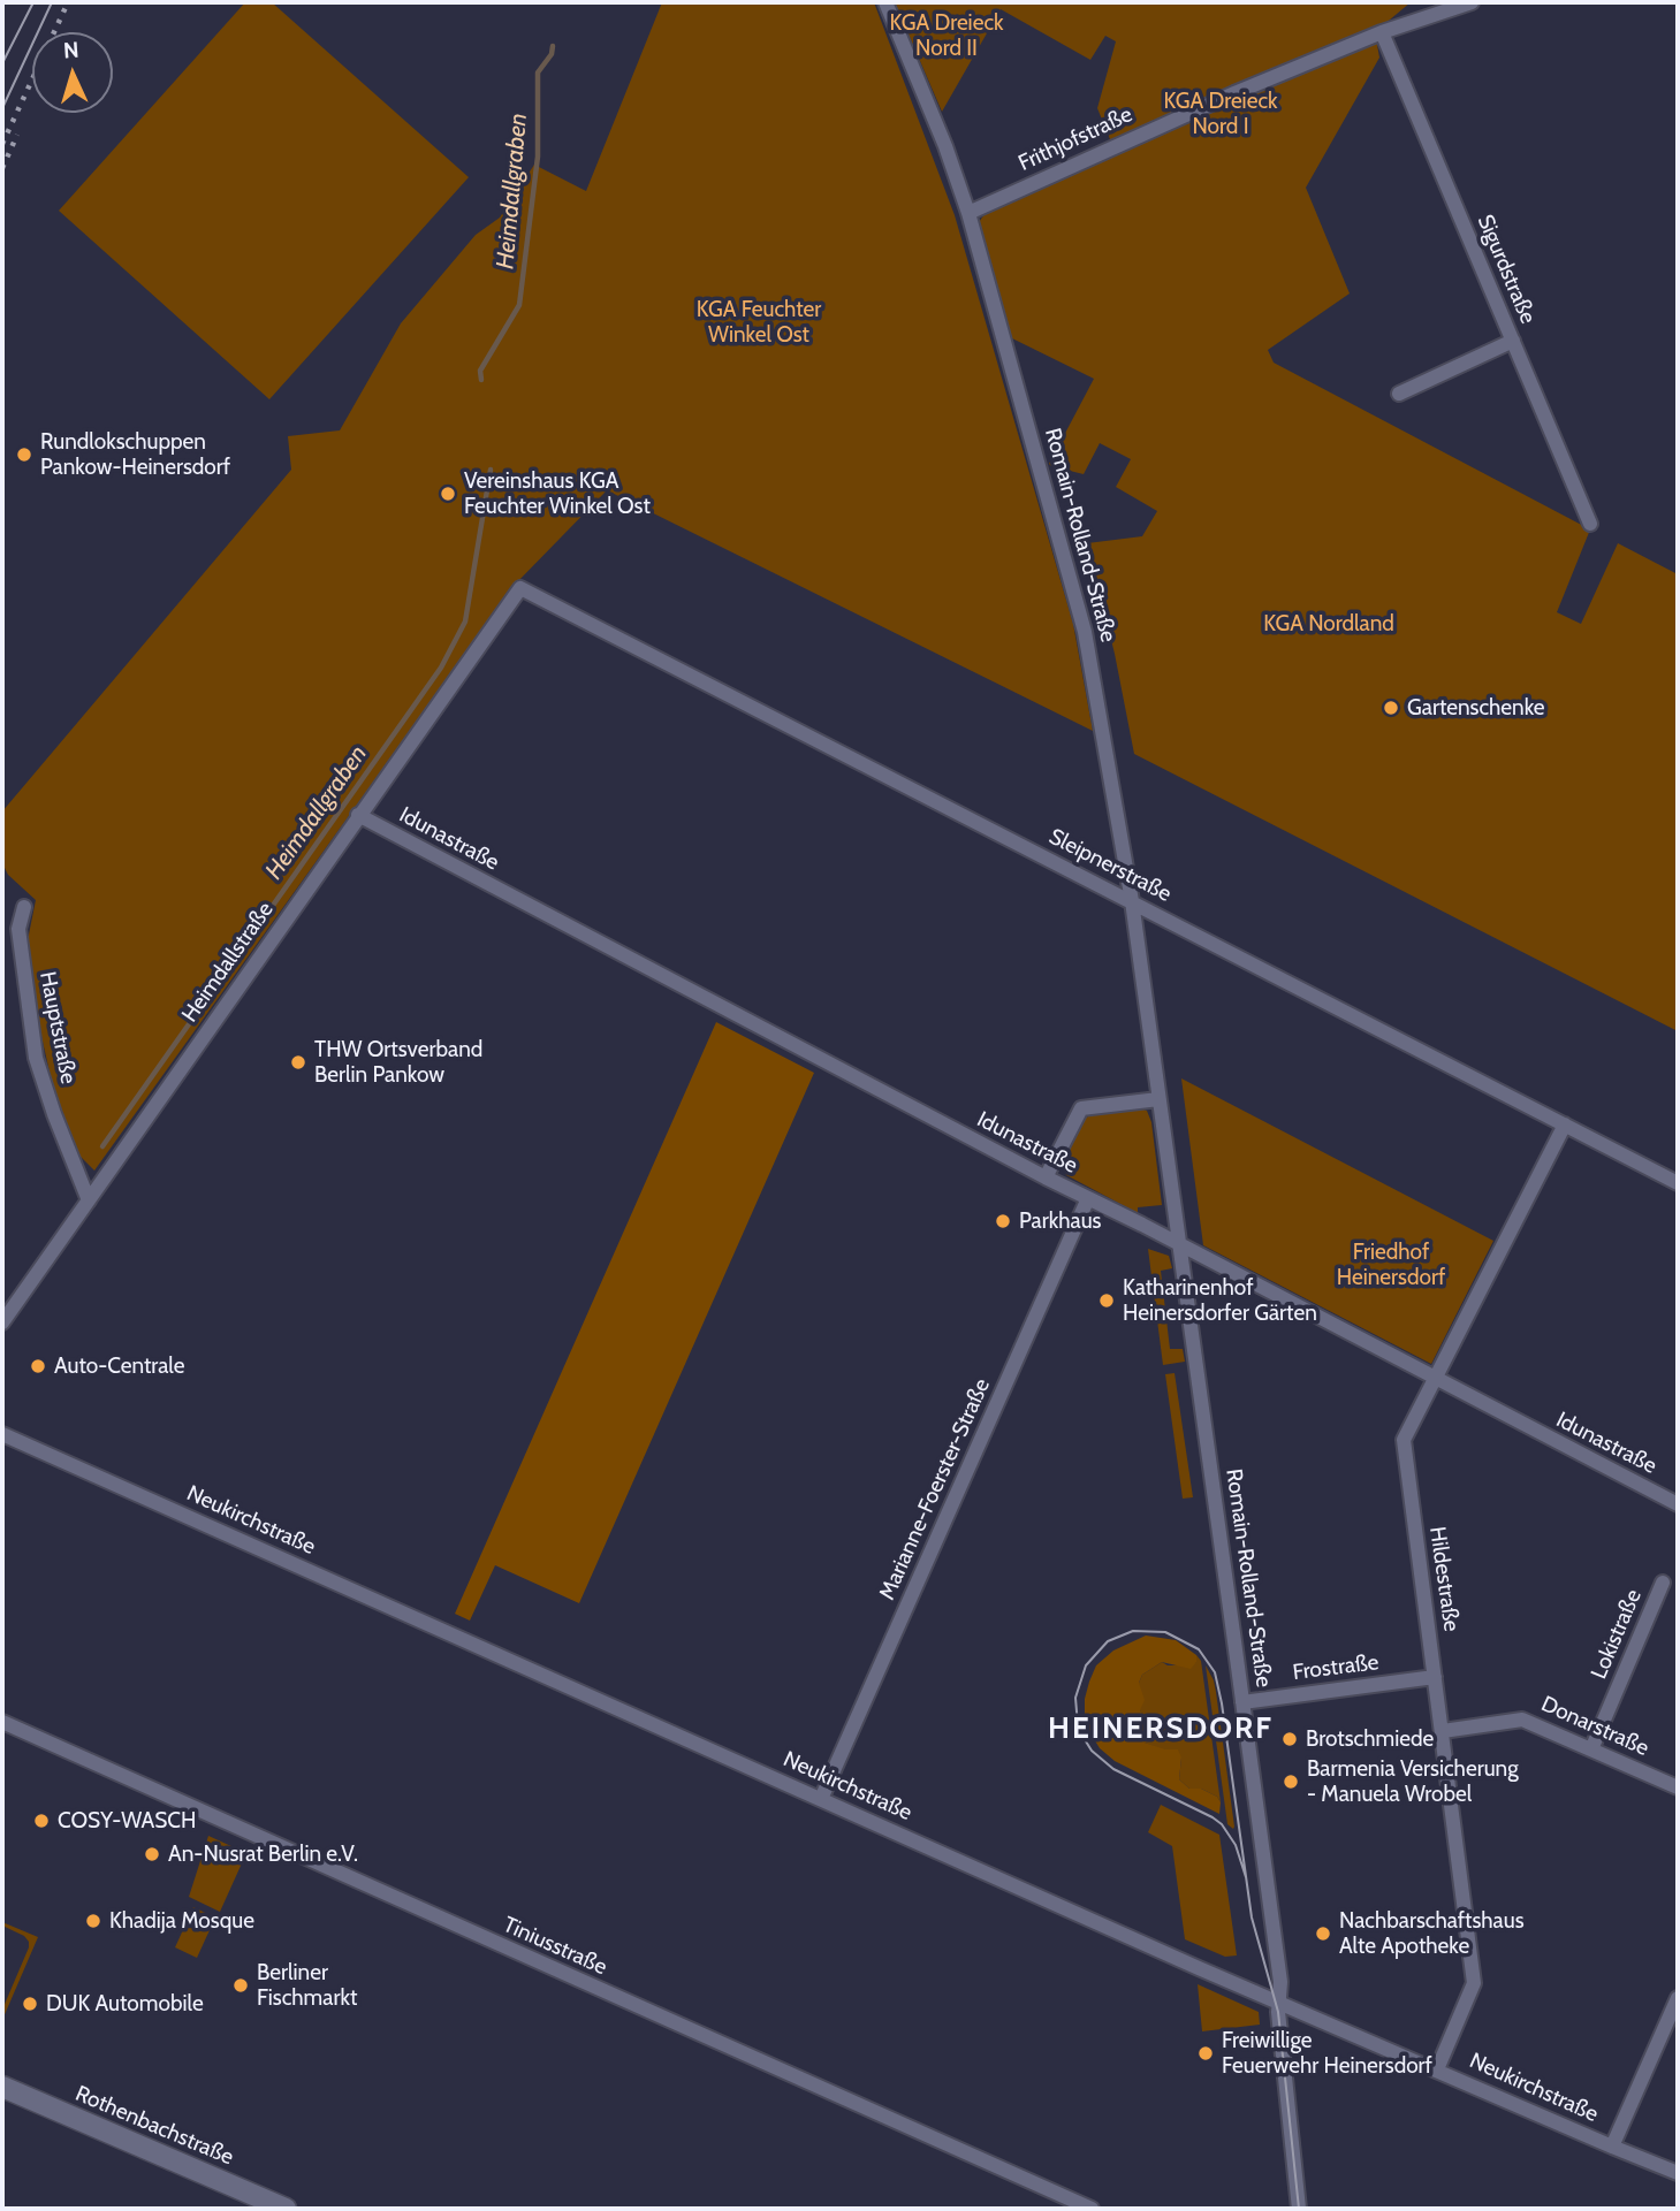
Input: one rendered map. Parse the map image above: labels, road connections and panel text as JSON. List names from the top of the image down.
{
  "streets": {
    "main road": ["Rothenbachstraße"],
    "street": [
      "Frithjofstraße",
      "Sigurdstraße",
      "Romain-Rolland-Straße",
      "Idunastraße",
      "Sleipnerstraße",
      "Heimdallstraße",
      "Hauptstraße",
      "Marianne-Foerster-Straße",
      "Neukirchstraße",
      "Hildestraße",
      "Lokistraße",
      "Frostraße",
      "Donarstraße",
      "Tiniusstraße"
    ]
  },
  "crossings": [
    ["Frithjofstraße", "Sigurdstraße"],
    ["Frithjofstraße", "Romain-Rolland-Straße"],
    ["Romain-Rolland-Straße", "Idunastraße"],
    ["Romain-Rolland-Straße", "Sleipnerstraße"],
    ["Romain-Rolland-Straße", "Neukirchstraße"],
    ["Romain-Rolland-Straße", "Frostraße"],
    ["Idunastraße", "Heimdallstraße"],
    ["Idunastraße", "Marianne-Foerster-Straße"],
    ["Idunastraße", "Hildestraße"],
    ["Sleipnerstraße", "Heimdallstraße"],
    ["Sleipnerstraße", "Hildestraße"],
    ["Heimdallstraße", "Hauptstraße"],
    ["Marianne-Foerster-Straße", "Neukirchstraße"],
    ["Neukirchstraße", "Hildestraße"],
    ["Hildestraße", "Frostraße"],
    ["Hildestraße", "Donarstraße"],
    ["Lokistraße", "Donarstraße"]
  ],
  "districts": ["HEINERSDORF"],
  "water": ["Heimdallgraben"],
  "parks": [
    "KGA Dreieck Nord II",
    "KGA Dreieck Nord I",
    "KGA Feuchter Winkel Ost",
    "KGA Nordland",
    "Friedhof Heinersdorf"
  ],
  "places": [
    "Rundlokschuppen Pankow-Heinersdorf",
    "Vereinshaus KGA Feuchter Winkel Ost",
    "Gartenschenke",
    "THW Ortsverband Berlin Pankow",
    "Parkhaus",
    "Katharinenhof Heinersdorfer Gärten",
    "Auto-Centrale",
    "Brotschmiede",
    "Barmenia Versicherung - Manuela Wrobel",
    "COSY-WASCH",
    "An-Nusrat Berlin e.V.",
    "Khadija Mosque",
    "Nachbarschaftshaus Alte Apotheke",
    "Berliner Fischmarkt",
    "DUK Automobile",
    "Freiwillige Feuerwehr Heinersdorf"
  ],
  "north": "top"
}
